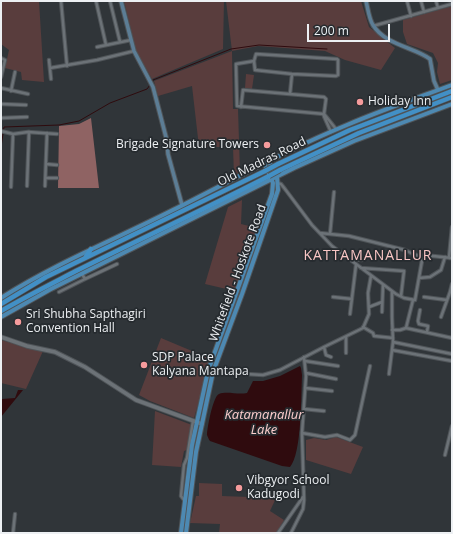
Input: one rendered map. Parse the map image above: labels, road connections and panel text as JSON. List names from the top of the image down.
{
  "streets": {
    "highway": ["Old Madras Road"],
    "main road": ["Whitefield - Hoskote Road"]
  },
  "crossings": [
    ["Old Madras Road", "Whitefield - Hoskote Road"]
  ],
  "districts": ["KATTAMANALLUR"],
  "water": ["Katamanallur Lake"],
  "places": [
    "Holiday Inn",
    "Brigade Signature Towers",
    "Sri Shubha Sapthagiri Convention Hall",
    "SDP Palace Kalyana Mantapa",
    "Vibgyor School Kadugodi"
  ],
  "scale_bar": "200 m"
}
